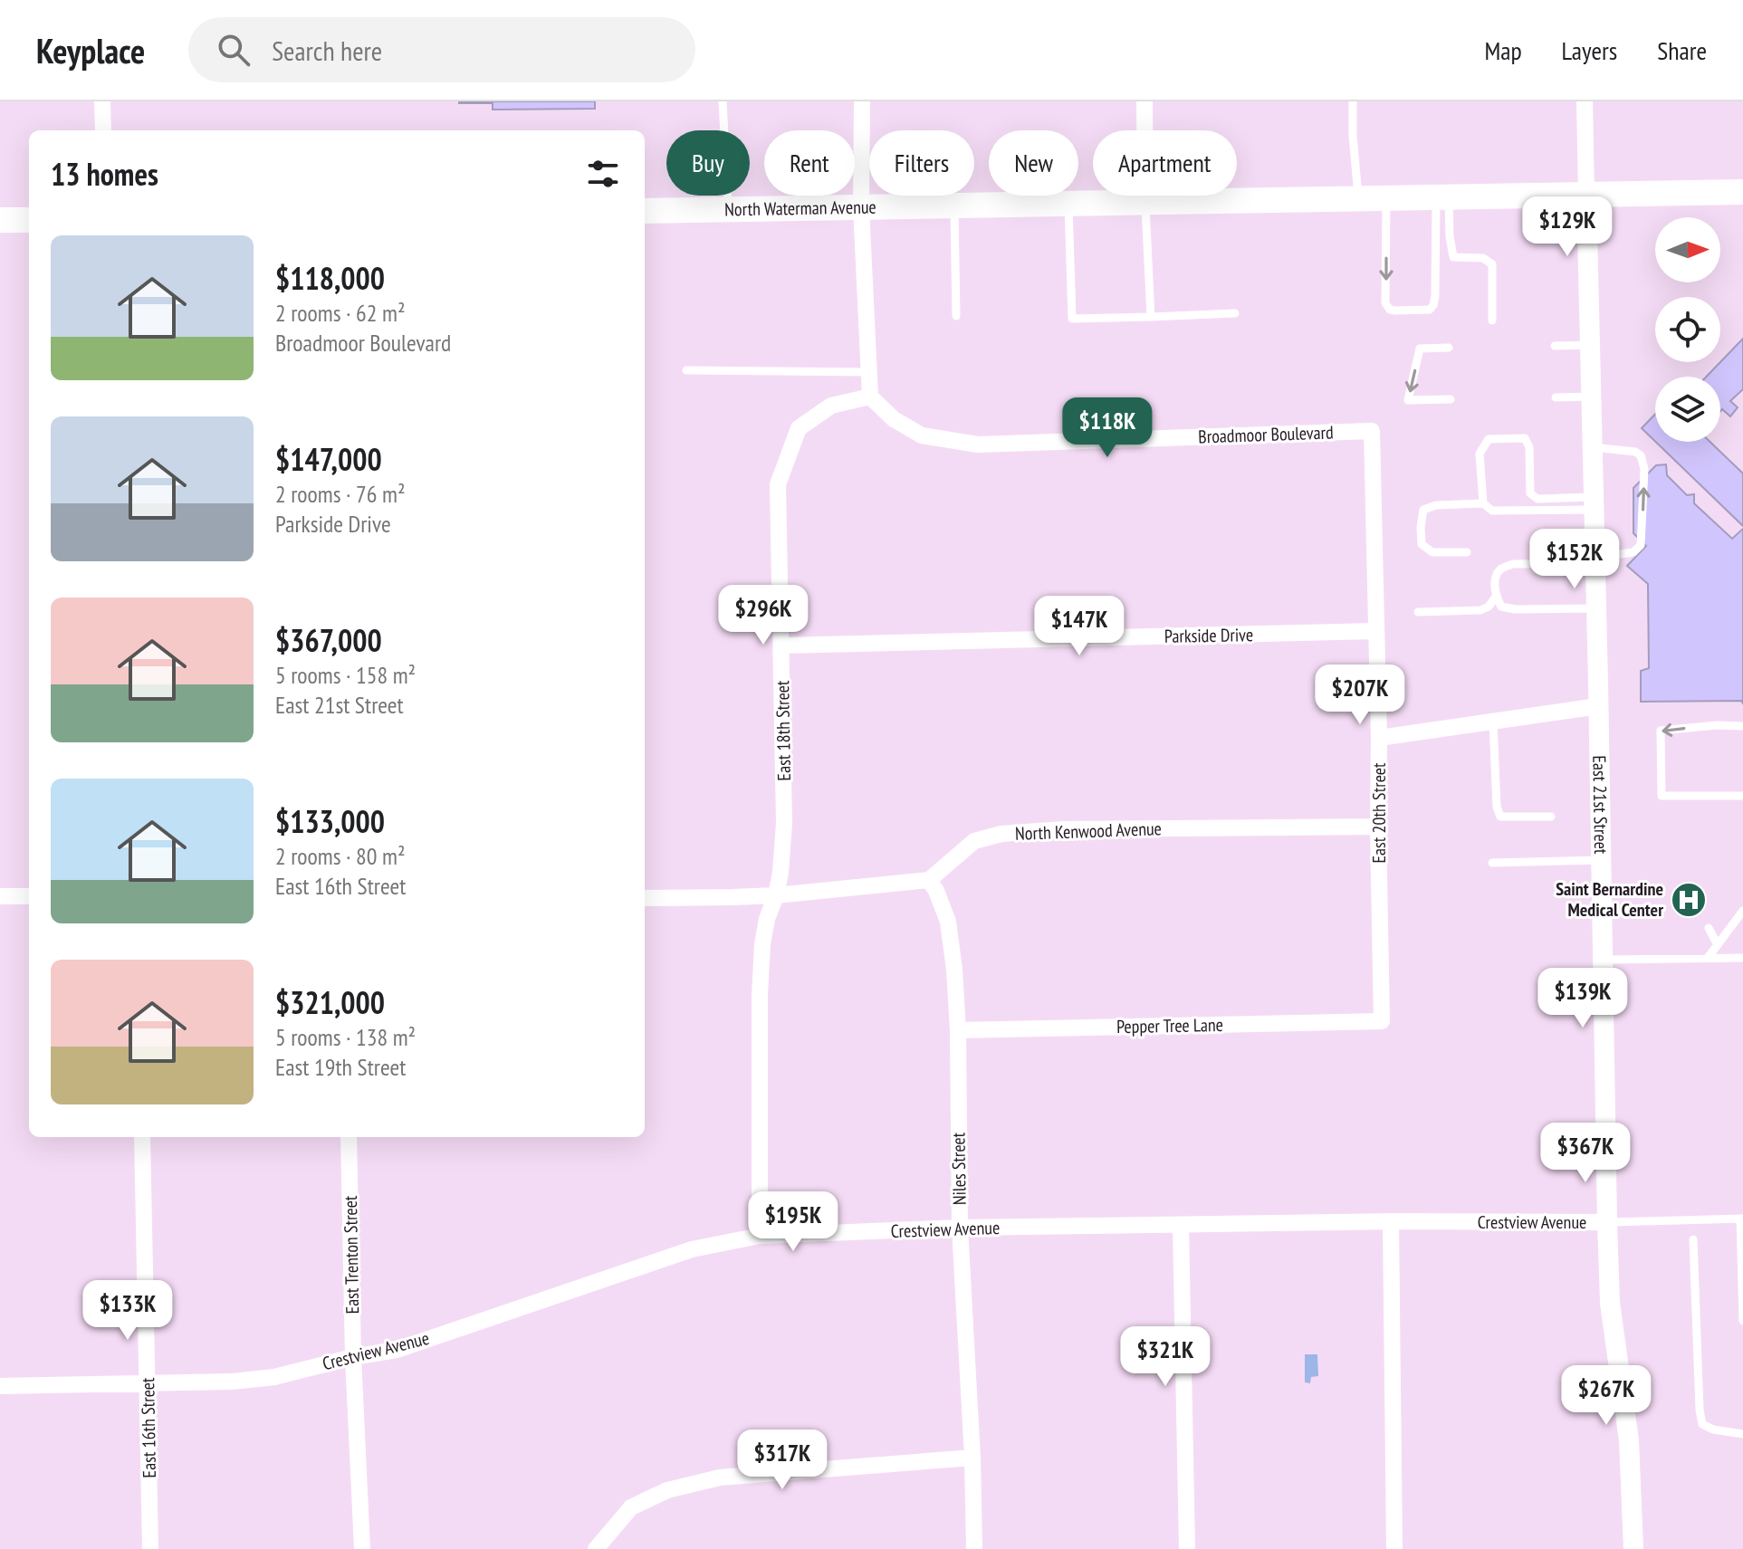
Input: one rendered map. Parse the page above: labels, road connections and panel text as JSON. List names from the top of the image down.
{
  "streets": {
    "main road": ["North Waterman Avenue"],
    "street": [
      "Broadmoor Boulevard",
      "Parkside Drive",
      "East 18th Street",
      "East 21st Street",
      "East 20th Street",
      "North Kenwood Avenue",
      "Pepper Tree Lane",
      "Niles Street",
      "Crestview Avenue",
      "East Trenton Street",
      "East 16th Street"
    ]
  },
  "crossings": [
    ["North Waterman Avenue", "East 21st Street"],
    ["Broadmoor Boulevard", "East 18th Street"],
    ["Broadmoor Boulevard", "East 20th Street"],
    ["Parkside Drive", "East 18th Street"],
    ["Parkside Drive", "East 20th Street"],
    ["East 18th Street", "Crestview Avenue"],
    ["East 21st Street", "Crestview Avenue"],
    ["East 20th Street", "North Kenwood Avenue"],
    ["East 20th Street", "Pepper Tree Lane"],
    ["North Kenwood Avenue", "Niles Street"],
    ["Pepper Tree Lane", "Niles Street"],
    ["Niles Street", "Crestview Avenue"],
    ["Crestview Avenue", "East Trenton Street"],
    ["Crestview Avenue", "East 16th Street"]
  ],
  "places": {
    "hospital": ["Saint Bernardine Medical Center"]
  },
  "north": "right",
  "page": {
    "header": "Keyplace",
    "search": "Search here",
    "nav": ["Map", "Layers", "Share"],
    "chip": [
      "Buy",
      "Rent",
      "Filters",
      "New",
      "Apartment"
    ],
    "heading": "13 homes",
    "price": [
      "$129K",
      "$118K",
      "$152K",
      "$296K",
      "$147K",
      "$207K",
      "$139K",
      "$367K",
      "$195K",
      "$133K",
      "$321K",
      "$267K",
      "$317K"
    ],
    "list": [
      {
        "name": "$118,000",
        "note": "2 rooms · 62 m² · Broadmoor Boulevard"
      },
      {
        "name": "$147,000",
        "note": "2 rooms · 76 m² · Parkside Drive"
      },
      {
        "name": "$367,000",
        "note": "5 rooms · 158 m² · East 21st Street"
      },
      {
        "name": "$133,000",
        "note": "2 rooms · 80 m² · East 16th Street"
      },
      {
        "name": "$321,000",
        "note": "5 rooms · 138 m² · East 19th Street"
      }
    ]
  }
}
